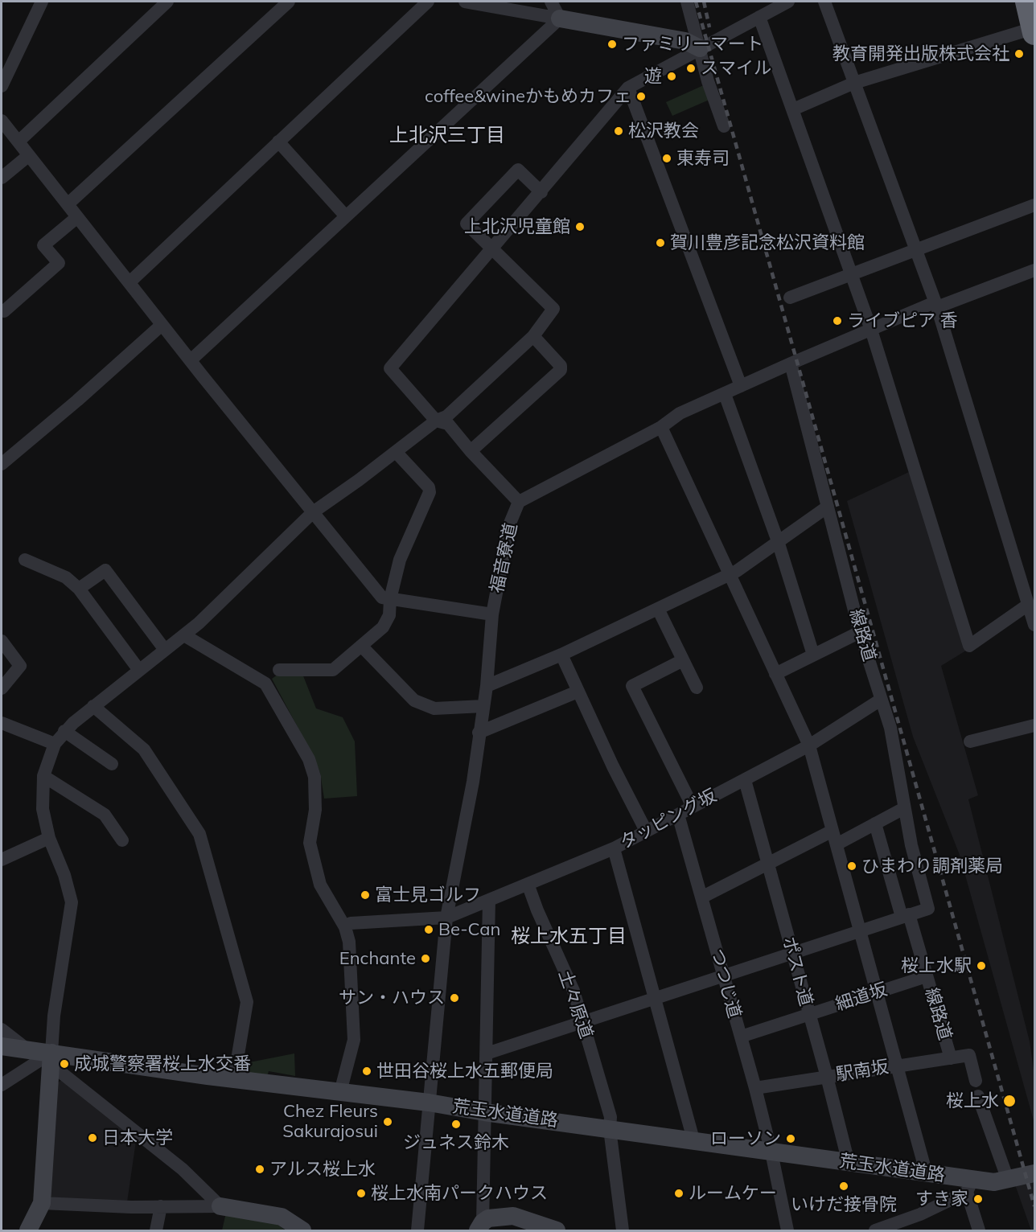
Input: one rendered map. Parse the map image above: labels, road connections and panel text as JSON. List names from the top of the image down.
{
  "streets": {
    "main road": ["荒玉水道道路"],
    "street": [
      "福音寮道",
      "線路道",
      "タッピング坂",
      "ポスト道",
      "つつじ道",
      "細道坂",
      "土々原道",
      "駅南坂"
    ]
  },
  "crossings": [
    ["福音寮道", "線路道"],
    ["福音寮道", "タッピング坂"],
    ["福音寮道", "荒玉水道道路"],
    ["線路道", "タッピング坂"],
    ["線路道", "細道坂"],
    ["線路道", "駅南坂"],
    ["タッピング坂", "ポスト道"],
    ["タッピング坂", "つつじ道"],
    ["タッピング坂", "土々原道"],
    ["ポスト道", "細道坂"],
    ["ポスト道", "駅南坂"],
    ["ポスト道", "荒玉水道道路"],
    ["つつじ道", "細道坂"],
    ["つつじ道", "駅南坂"],
    ["つつじ道", "荒玉水道道路"],
    ["土々原道", "荒玉水道道路"]
  ],
  "districts": ["上北沢三丁目", "桜上水五丁目"],
  "places": [
    "ファミリーマート",
    "教育開発出版株式会社",
    "スマイル",
    "遊",
    "coffee&wineかもめカフェ",
    "松沢教会",
    "東寿司",
    "上北沢児童館",
    "賀川豊彦記念松沢資料館",
    "ライブピア 香",
    "ひまわり調剤薬局",
    "富士見ゴルフ",
    "Be-Can",
    "Enchante",
    "桜上水駅",
    "サン・ハウス",
    "成城警察署桜上水交番",
    "世田谷桜上水五郵便局",
    "桜上水",
    "Chez Fleurs Sakurajosui",
    "ジュネス鈴木",
    "日本大学",
    "ローソン",
    "アルス桜上水",
    "いけだ接骨院",
    "桜上水南パークハウス",
    "ルームケー",
    "すき家"
  ]
}
